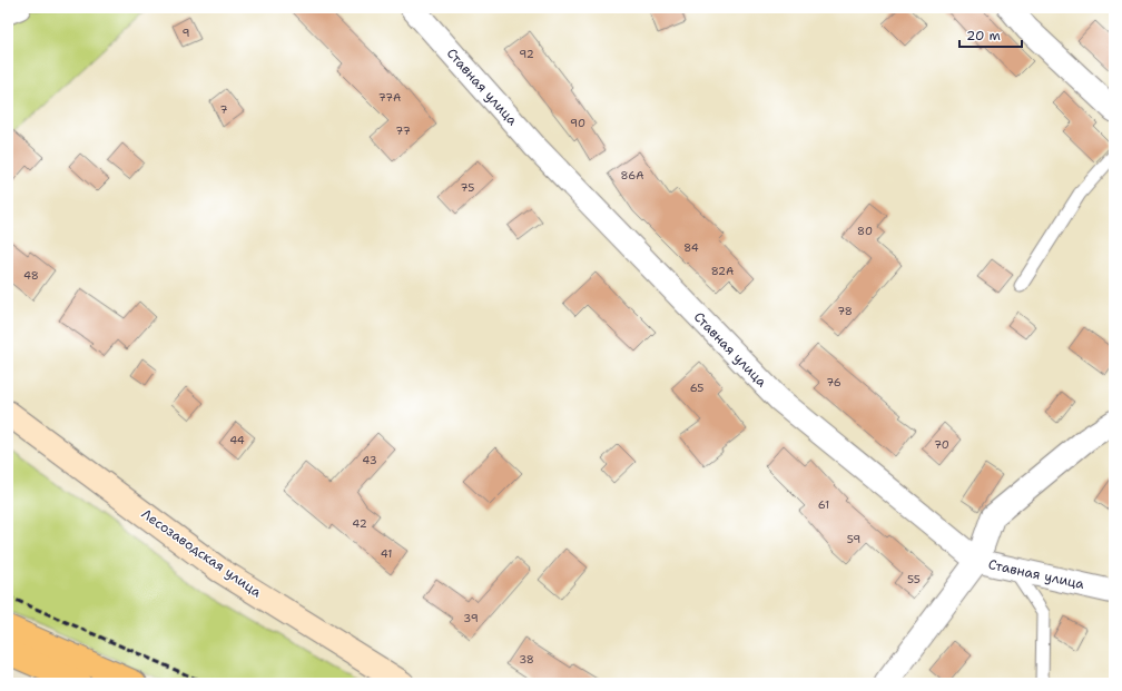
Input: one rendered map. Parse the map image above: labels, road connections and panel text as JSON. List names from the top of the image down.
{
  "streets": {
    "street": ["Ставная улица", "Лесозаводская улица"]
  },
  "house_numbers": [
    "9",
    "92",
    "77А",
    "7",
    "90",
    "77",
    "86А",
    "75",
    "80",
    "84",
    "82А",
    "48",
    "78",
    "76",
    "65",
    "44",
    "70",
    "43",
    "61",
    "42",
    "59",
    "41",
    "55",
    "39",
    "38"
  ],
  "scale_bar": "20 m"
}
